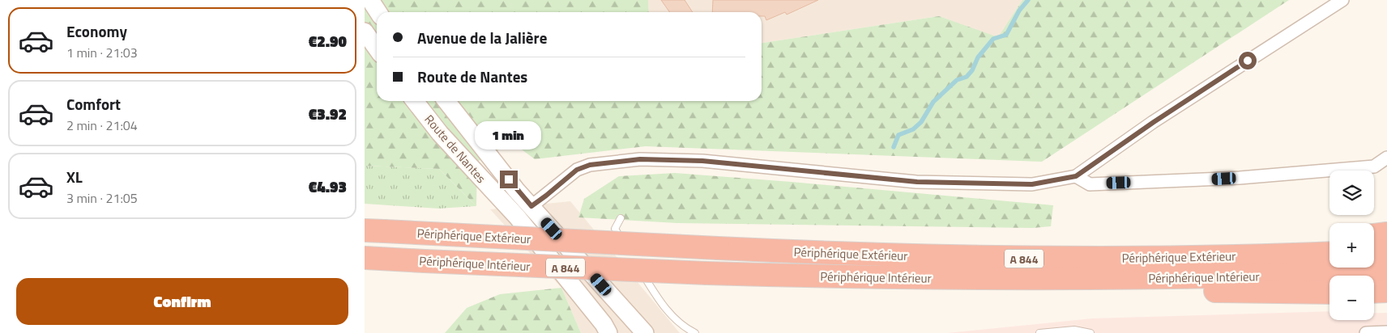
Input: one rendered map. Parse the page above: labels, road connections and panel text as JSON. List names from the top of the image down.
{
  "streets": {
    "highway": ["Périphérique Extérieur", "A 844", "Périphérique Intérieur"],
    "main road": ["Route de Nantes"]
  },
  "page": {
    "list": [
      {
        "name": "Economy",
        "note": "1 min · 21:03",
        "value": "€2.90"
      },
      {
        "name": "Comfort",
        "note": "2 min · 21:04",
        "value": "€3.92"
      },
      {
        "name": "XL",
        "note": "3 min · 21:05",
        "value": "€4.93"
      }
    ],
    "banner": ["Avenue de la Jalière", "Route de Nantes"],
    "bubble": "1 min",
    "map_buttons": ["+", "−"],
    "buttons": "Confirm"
  }
}
